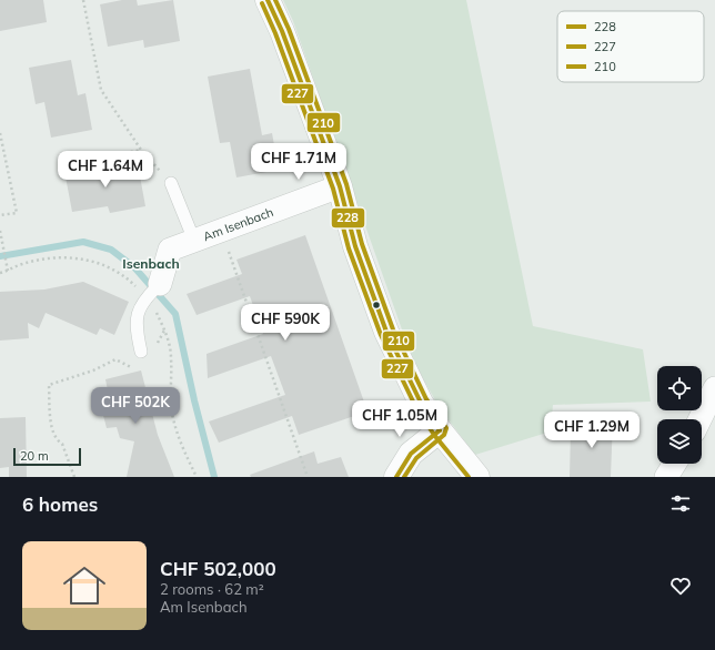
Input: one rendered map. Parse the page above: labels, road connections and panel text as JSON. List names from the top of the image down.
{
  "streets": {
    "street": ["Am Isenbach"]
  },
  "districts": ["Isenbach"],
  "lines": ["transit line 228", "transit line 210", "transit line 227"],
  "legend": ["228", "227", "210"],
  "scale_bar": "20 m",
  "page": {
    "price": [
      "CHF 1.71M",
      "CHF 1.64M",
      "CHF 590K",
      "CHF 502K",
      "CHF 1.05M",
      "CHF 1.29M"
    ],
    "scale": "20 m",
    "heading": "6 homes",
    "list": [
      {
        "name": "CHF 502,000",
        "note": "2 rooms · 62 m² · Am Isenbach"
      }
    ]
  }
}
